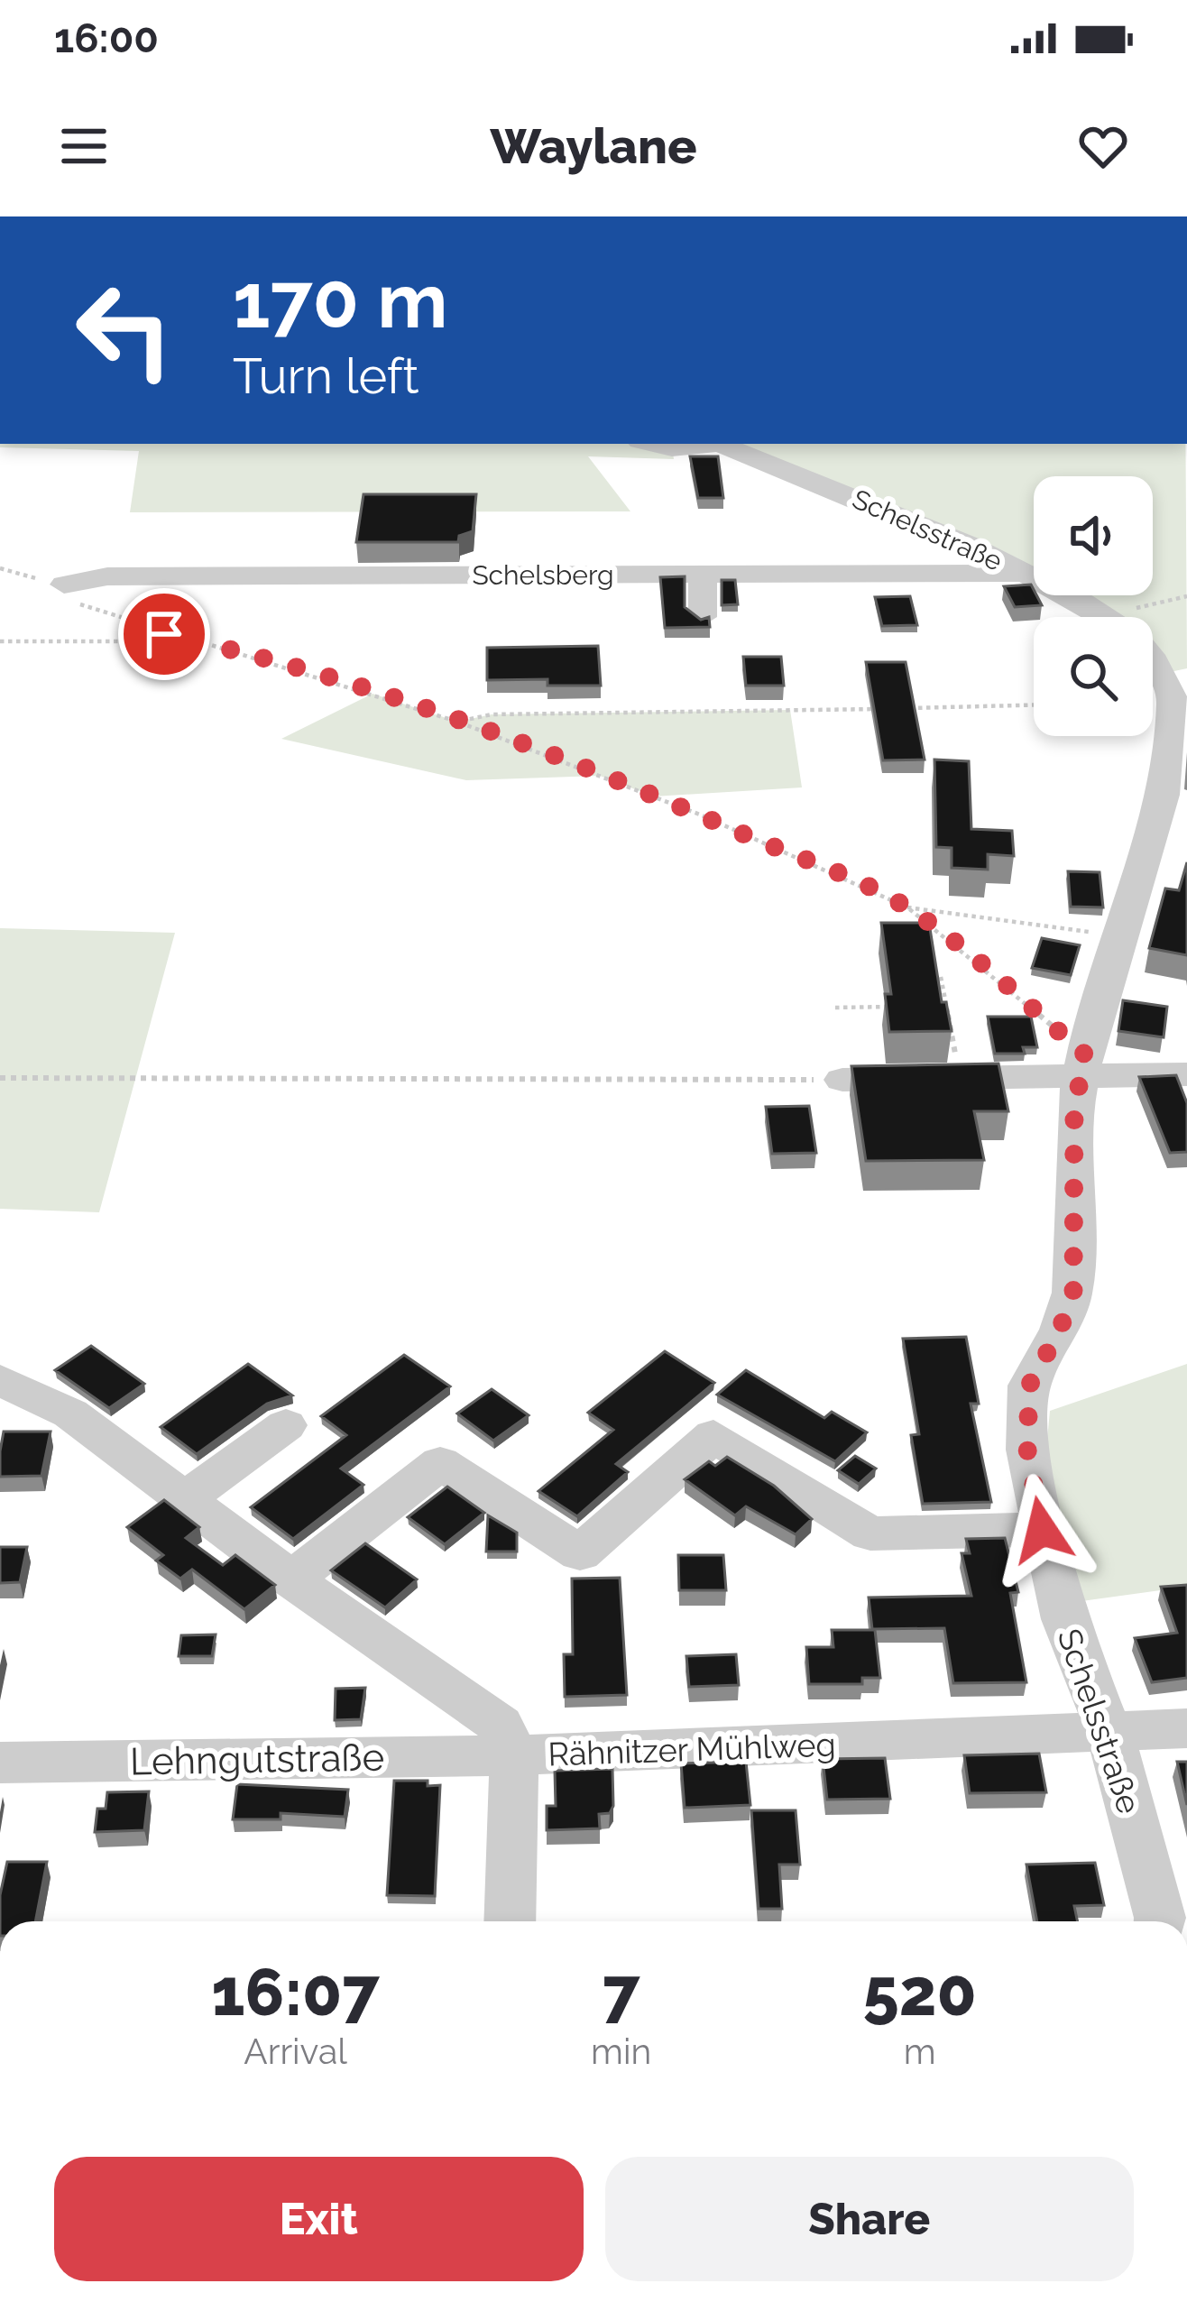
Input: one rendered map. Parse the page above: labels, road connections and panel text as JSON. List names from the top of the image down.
{
  "streets": {
    "street": [
      "Schelsstraße",
      "Schelsberg",
      "Rähnitzer Mühlweg",
      "Lehngutstraße"
    ]
  },
  "crossings": [
    ["Schelsstraße", "Schelsberg"],
    ["Schelsstraße", "Rähnitzer Mühlweg"],
    ["Rähnitzer Mühlweg", "Lehngutstraße"]
  ],
  "page": {
    "status": "16:00",
    "header": "Waylane",
    "turn": ["170 m", "Turn left"],
    "eta": [
      "16:07",
      "Arrival",
      "7",
      "min",
      "520",
      "m"
    ],
    "buttons": ["Exit", "Share"]
  }
}
